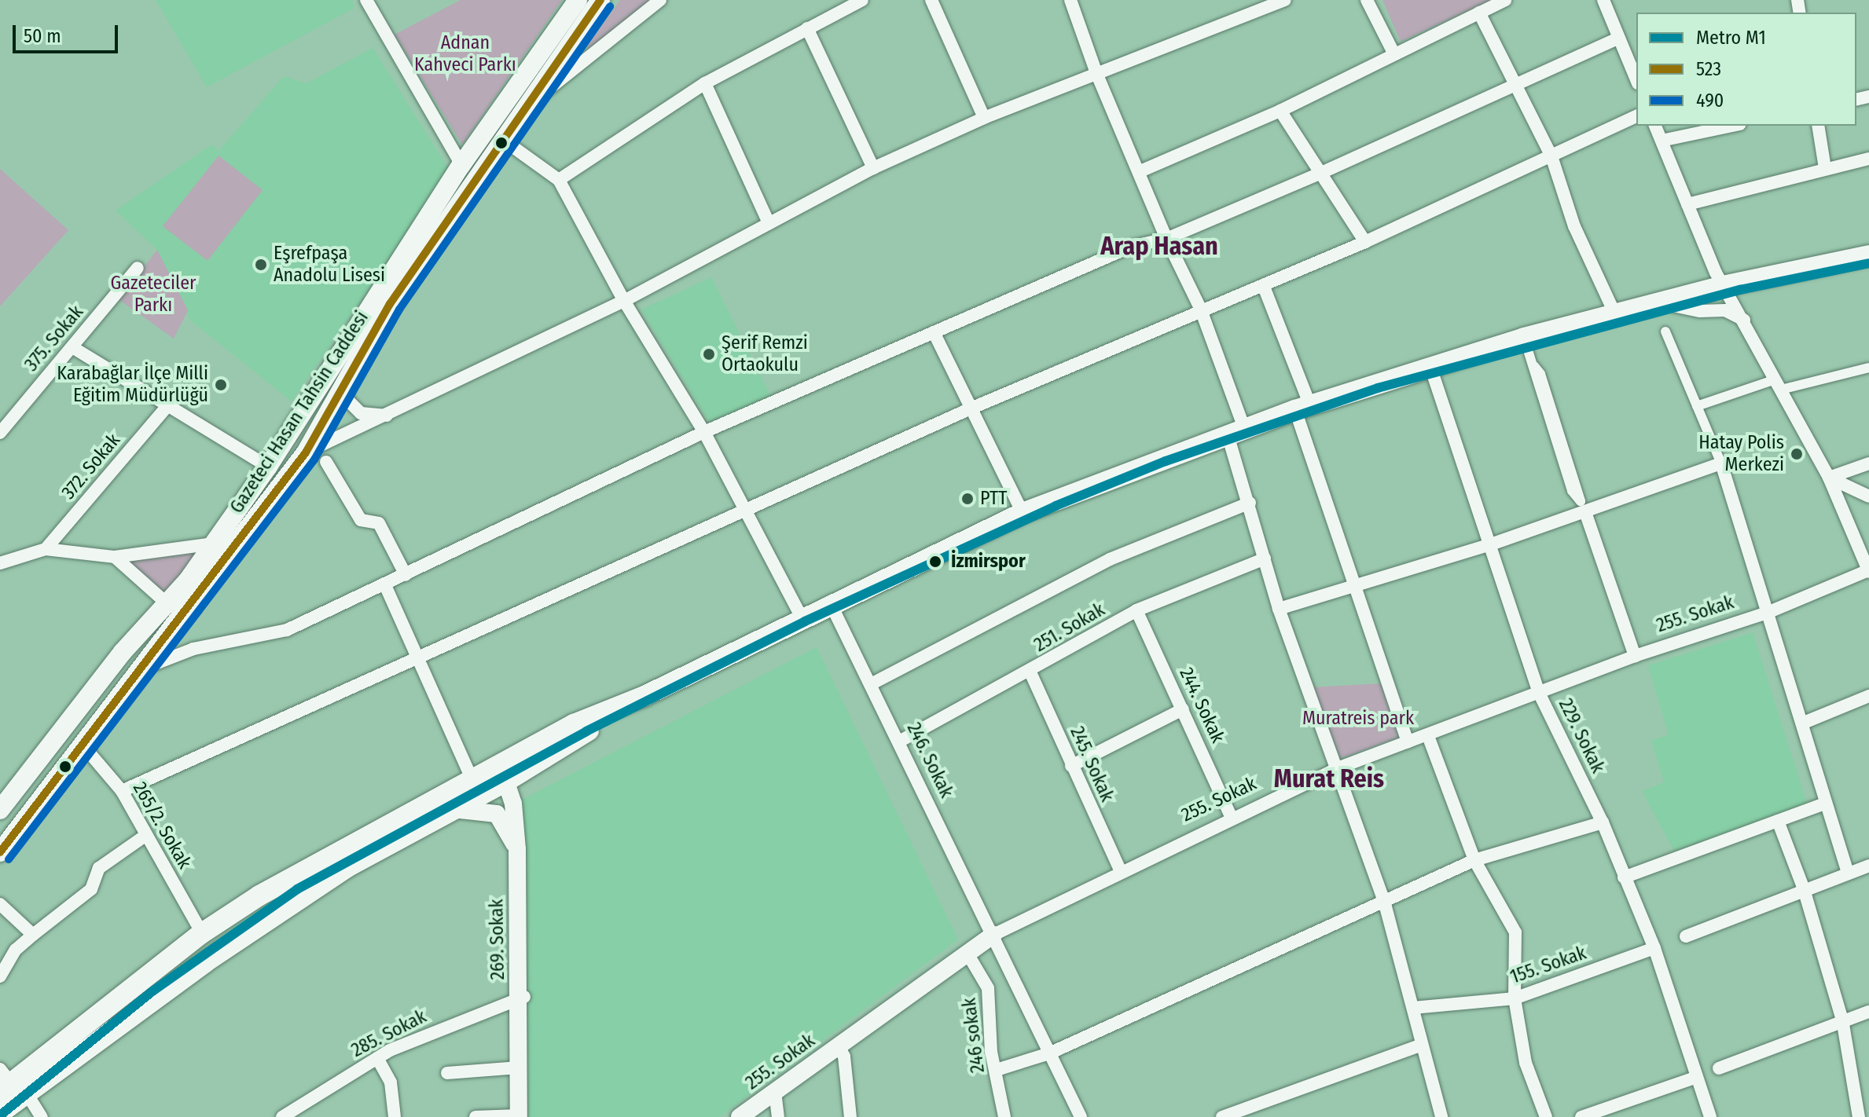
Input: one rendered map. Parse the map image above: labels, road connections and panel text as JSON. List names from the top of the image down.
{
  "streets": {
    "main road": ["Gazeteci Hasan Tahsin Caddesi"],
    "street": [
      "375. Sokak",
      "372. Sokak",
      "255. Sokak",
      "251. Sokak",
      "244. Sokak",
      "229. Sokak",
      "246. Sokak",
      "245. Sokak",
      "265/2. Sokak",
      "269. Sokak",
      "155. Sokak",
      "285. Sokak",
      "246 sokak"
    ]
  },
  "crossings": [
    ["Gazeteci Hasan Tahsin Caddesi", "265/2. Sokak"],
    ["255. Sokak", "244. Sokak"],
    ["255. Sokak", "229. Sokak"],
    ["255. Sokak", "246. Sokak"],
    ["255. Sokak", "245. Sokak"],
    ["255. Sokak", "246 sokak"],
    ["251. Sokak", "244. Sokak"],
    ["251. Sokak", "246. Sokak"],
    ["251. Sokak", "245. Sokak"],
    ["229. Sokak", "155. Sokak"],
    ["269. Sokak", "285. Sokak"]
  ],
  "districts": ["Arap Hasan", "Murat Reis"],
  "parks": ["Adnan Kahveci Parkı", "Gazeteciler Parkı", "Muratreis park"],
  "places": [
    "Eşrefpaşa Anadolu Lisesi",
    "Şerif Remzi Ortaokulu",
    "Karabağlar İlçe Milli Eğitim Müdürlüğü",
    "Hatay Polis Merkezi",
    "PTT",
    "İzmirspor"
  ],
  "lines": ["transit line 523", "transit line 490", "metro line M1"],
  "legend": ["Metro M1", "523", "490"],
  "scale_bar": "50 m"
}
